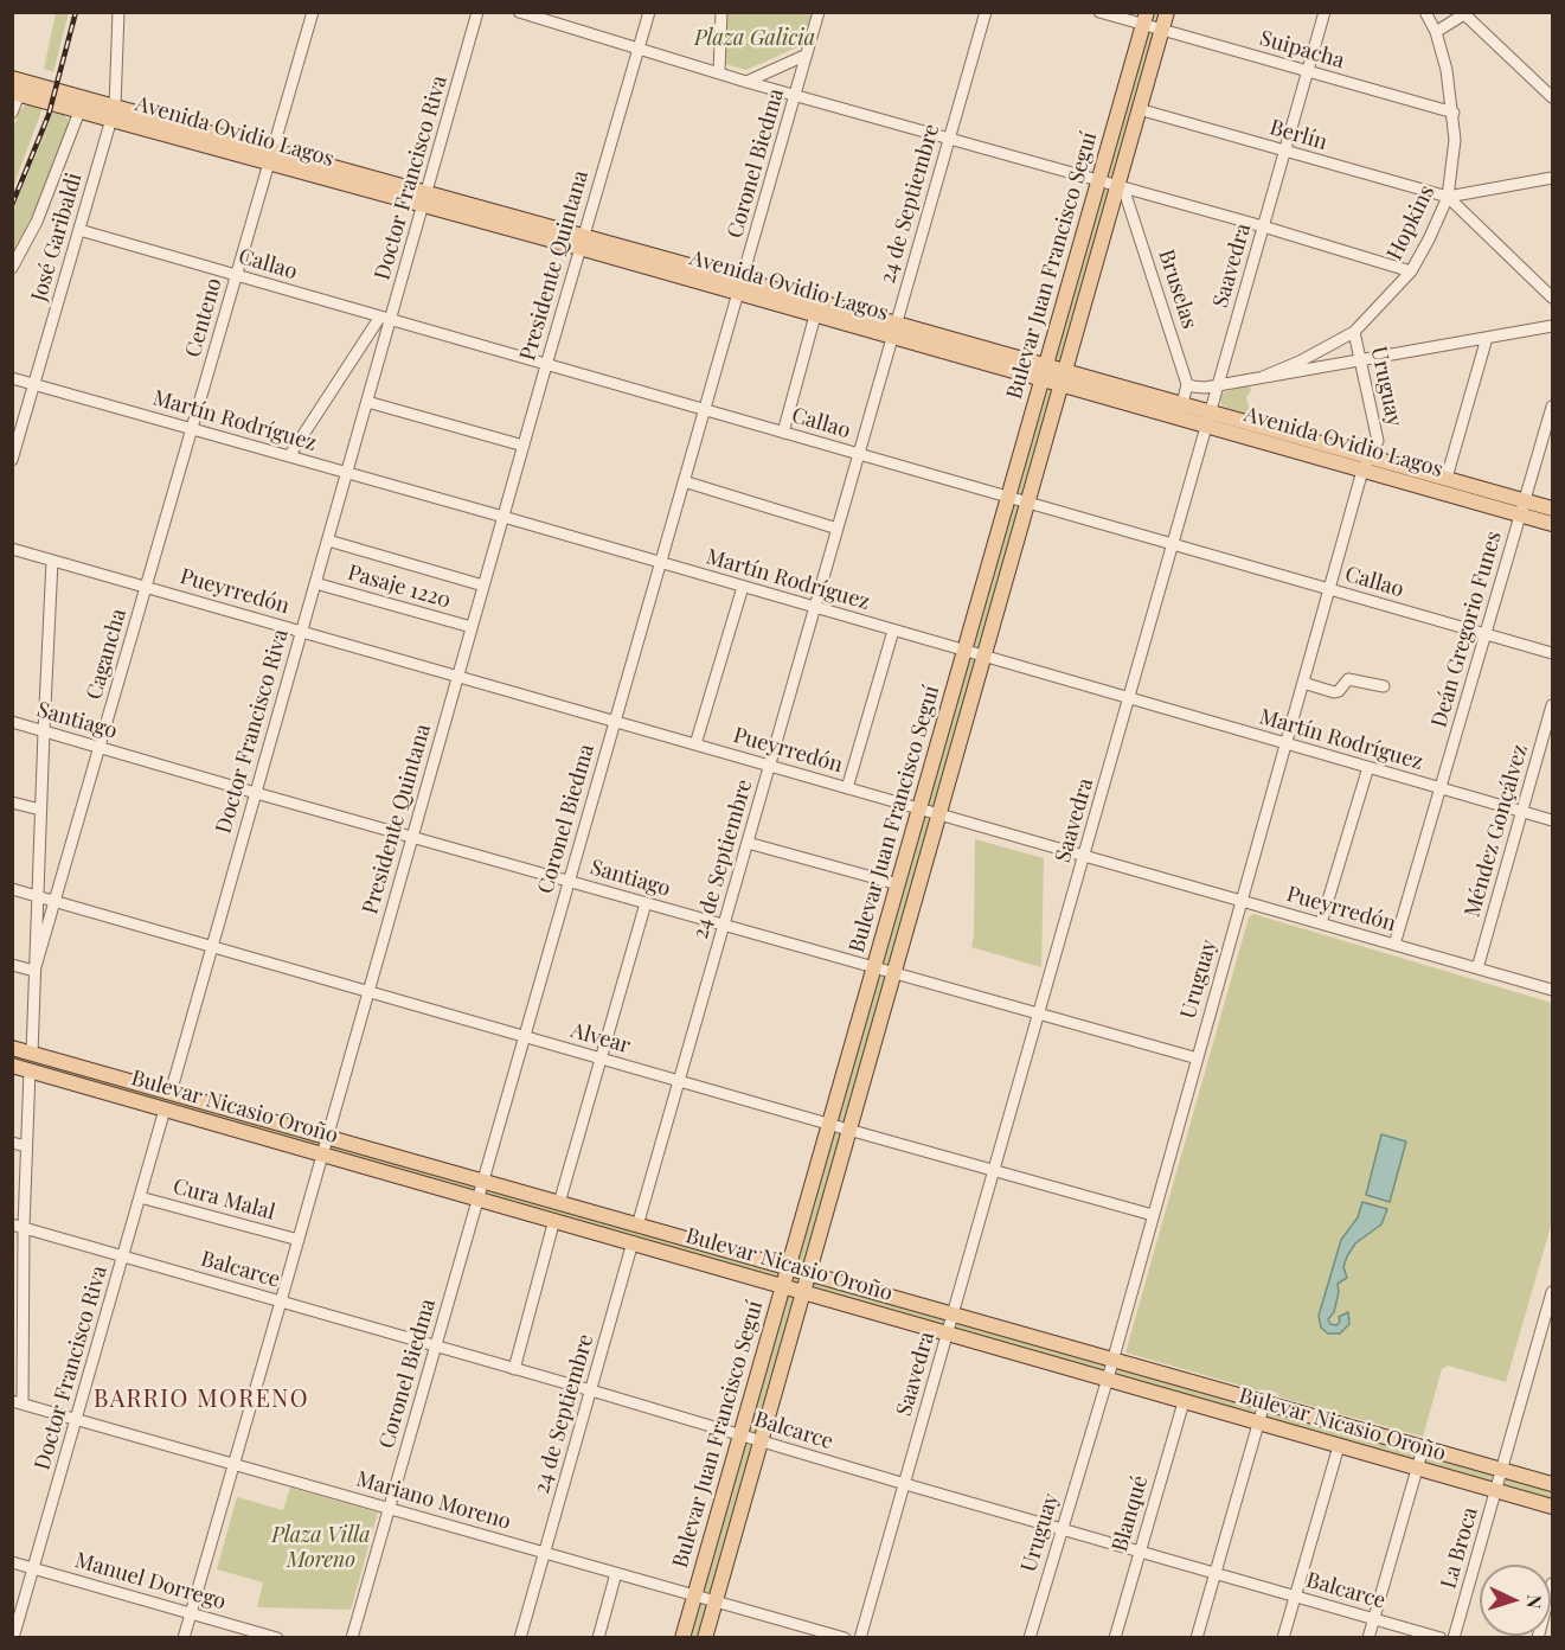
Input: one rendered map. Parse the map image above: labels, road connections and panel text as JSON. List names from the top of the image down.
{
  "streets": {
    "main road": ["Avenida Ovidio Lagos", "Bulevar Juan Francisco Seguí", "Bulevar Nicasio Oroño"],
    "street": [
      "Suipacha",
      "Berlín",
      "Coronel Biedma",
      "Doctor Francisco Riva",
      "24 de Septiembre",
      "Hopkins",
      "José Garibaldi",
      "Callao",
      "Presidente Quintana",
      "Saavedra",
      "Bruselas",
      "Centeno",
      "Uruguay",
      "Martín Rodríguez",
      "Pasaje 1220",
      "Pueyrredón",
      "Deán Gregorio Funes",
      "Cagancha",
      "Santiago",
      "Méndez Gonçálvez",
      "Alvear",
      "Cura Malal",
      "Balcarce",
      "Mariano Moreno",
      "Blanqué",
      "La Broca",
      "Manuel Dorrego"
    ]
  },
  "crossings": [
    ["Suipacha", "Hopkins"],
    ["Suipacha", "Bulevar Juan Francisco Seguí"],
    ["Suipacha", "Saavedra"],
    ["Avenida Ovidio Lagos", "Coronel Biedma"],
    ["Avenida Ovidio Lagos", "Doctor Francisco Riva"],
    ["Avenida Ovidio Lagos", "24 de Septiembre"],
    ["Avenida Ovidio Lagos", "José Garibaldi"],
    ["Avenida Ovidio Lagos", "Presidente Quintana"],
    ["Avenida Ovidio Lagos", "Bulevar Juan Francisco Seguí"],
    ["Avenida Ovidio Lagos", "Saavedra"],
    ["Avenida Ovidio Lagos", "Centeno"],
    ["Avenida Ovidio Lagos", "Uruguay"],
    ["Avenida Ovidio Lagos", "Deán Gregorio Funes"],
    ["Berlín", "Hopkins"],
    ["Berlín", "Bulevar Juan Francisco Seguí"],
    ["Berlín", "Saavedra"],
    ["Coronel Biedma", "Callao"],
    ["Coronel Biedma", "Martín Rodríguez"],
    ["Coronel Biedma", "Pueyrredón"],
    ["Coronel Biedma", "Santiago"],
    ["Coronel Biedma", "Alvear"],
    ["Coronel Biedma", "Bulevar Nicasio Oroño"],
    ["Coronel Biedma", "Balcarce"],
    ["Coronel Biedma", "Mariano Moreno"],
    ["Doctor Francisco Riva", "Callao"],
    ["Doctor Francisco Riva", "Martín Rodríguez"],
    ["Doctor Francisco Riva", "Pasaje 1220"],
    ["Doctor Francisco Riva", "Pueyrredón"],
    ["Doctor Francisco Riva", "Santiago"],
    ["Doctor Francisco Riva", "Alvear"],
    ["Doctor Francisco Riva", "Bulevar Nicasio Oroño"],
    ["Doctor Francisco Riva", "Cura Malal"],
    ["Doctor Francisco Riva", "Balcarce"],
    ["Doctor Francisco Riva", "Mariano Moreno"],
    ["Doctor Francisco Riva", "Manuel Dorrego"],
    ["24 de Septiembre", "Callao"],
    ["24 de Septiembre", "Martín Rodríguez"],
    ["24 de Septiembre", "Pueyrredón"],
    ["24 de Septiembre", "Santiago"],
    ["24 de Septiembre", "Alvear"],
    ["24 de Septiembre", "Bulevar Nicasio Oroño"],
    ["24 de Septiembre", "Balcarce"],
    ["24 de Septiembre", "Mariano Moreno"],
    ["Hopkins", "Uruguay"],
    ["José Garibaldi", "Callao"],
    ["José Garibaldi", "Martín Rodríguez"],
    ["Callao", "Presidente Quintana"],
    ["Callao", "Bulevar Juan Francisco Seguí"],
    ["Callao", "Saavedra"],
    ["Callao", "Centeno"],
    ["Callao", "Uruguay"],
    ["Callao", "Deán Gregorio Funes"],
    ["Presidente Quintana", "Martín Rodríguez"],
    ["Presidente Quintana", "Pasaje 1220"],
    ["Presidente Quintana", "Pueyrredón"],
    ["Presidente Quintana", "Santiago"],
    ["Presidente Quintana", "Alvear"],
    ["Presidente Quintana", "Bulevar Nicasio Oroño"],
    ["Presidente Quintana", "Cura Malal"],
    ["Presidente Quintana", "Balcarce"],
    ["Presidente Quintana", "Mariano Moreno"],
    ["Presidente Quintana", "Manuel Dorrego"],
    ["Bulevar Juan Francisco Seguí", "Bruselas"],
    ["Bulevar Juan Francisco Seguí", "Martín Rodríguez"],
    ["Bulevar Juan Francisco Seguí", "Pueyrredón"],
    ["Bulevar Juan Francisco Seguí", "Santiago"],
    ["Bulevar Juan Francisco Seguí", "Alvear"],
    ["Bulevar Juan Francisco Seguí", "Bulevar Nicasio Oroño"],
    ["Bulevar Juan Francisco Seguí", "Balcarce"],
    ["Bulevar Juan Francisco Seguí", "Mariano Moreno"],
    ["Saavedra", "Martín Rodríguez"],
    ["Saavedra", "Pueyrredón"],
    ["Saavedra", "Santiago"],
    ["Saavedra", "Alvear"],
    ["Saavedra", "Bulevar Nicasio Oroño"],
    ["Saavedra", "Balcarce"],
    ["Centeno", "Martín Rodríguez"],
    ["Centeno", "Cagancha"],
    ["Uruguay", "Martín Rodríguez"],
    ["Uruguay", "Pueyrredón"],
    ["Uruguay", "Santiago"],
    ["Uruguay", "Alvear"],
    ["Uruguay", "Bulevar Nicasio Oroño"],
    ["Uruguay", "Balcarce"],
    ["Martín Rodríguez", "Deán Gregorio Funes"],
    ["Martín Rodríguez", "Cagancha"],
    ["Martín Rodríguez", "Méndez Gonçálvez"],
    ["Pueyrredón", "Deán Gregorio Funes"],
    ["Pueyrredón", "Cagancha"],
    ["Pueyrredón", "Méndez Gonçálvez"],
    ["Cagancha", "Santiago"],
    ["Cagancha", "Alvear"],
    ["Bulevar Nicasio Oroño", "Blanqué"],
    ["Bulevar Nicasio Oroño", "La Broca"],
    ["Balcarce", "Blanqué"]
  ],
  "districts": ["BARRIO MORENO"],
  "parks": ["Plaza Galicia", "Plaza Villa Moreno"],
  "north": "right"
}
